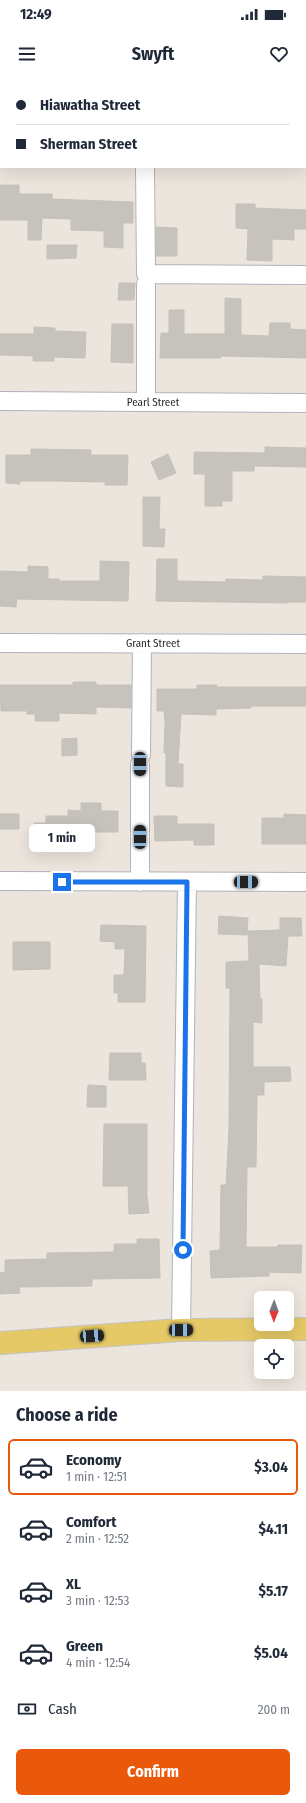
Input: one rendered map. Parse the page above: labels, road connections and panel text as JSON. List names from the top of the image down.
{
  "streets": {
    "street": ["Pearl Street", "Grant Street"]
  },
  "north": "bottom",
  "page": {
    "status": "12:49",
    "header": "Swyft",
    "banner": ["Hiawatha Street", "Sherman Street"],
    "bubble": "1 min",
    "heading": "Choose a ride",
    "list": [
      {
        "name": "Economy",
        "note": "1 min · 12:51",
        "value": "$3.04"
      },
      {
        "name": "Comfort",
        "note": "2 min · 12:52",
        "value": "$4.11"
      },
      {
        "name": "XL",
        "note": "3 min · 12:53",
        "value": "$5.17"
      },
      {
        "name": "Green",
        "note": "4 min · 12:54",
        "value": "$5.04"
      }
    ],
    "pay": ["Cash", "200 m"],
    "buttons": "Confirm"
  }
}
